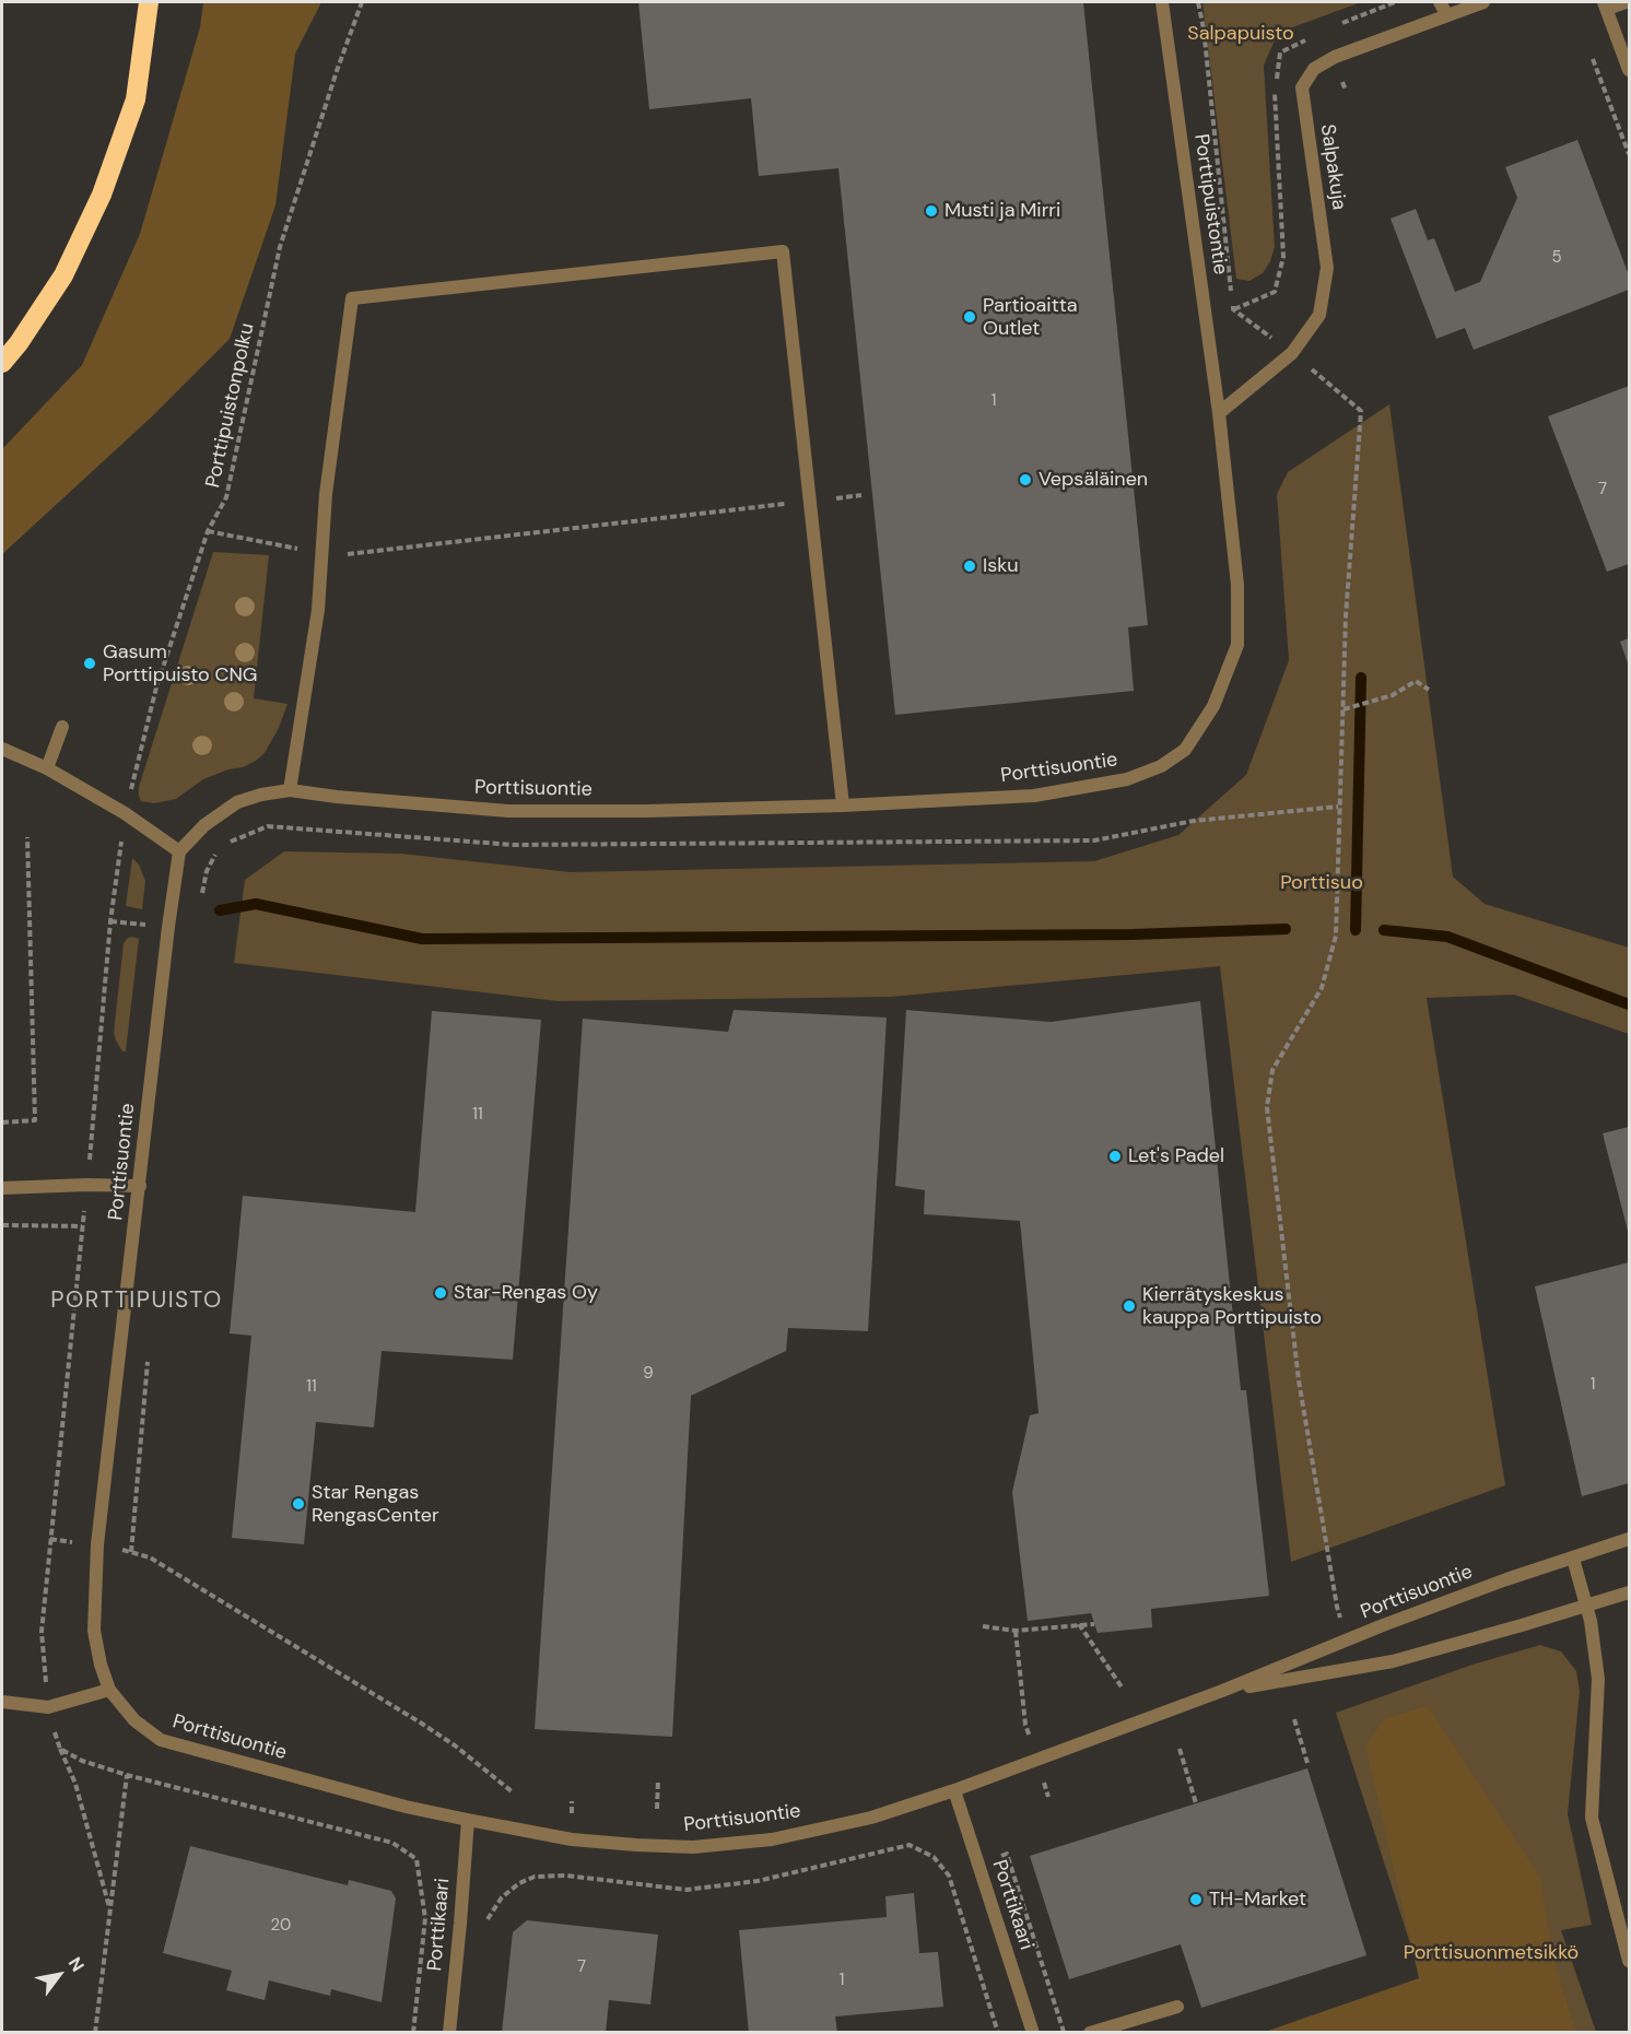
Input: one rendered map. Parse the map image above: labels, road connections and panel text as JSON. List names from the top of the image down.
{
  "streets": {
    "street": [
      "Salpakuja",
      "Porttipuistontie",
      "Porttisuontie",
      "Porttikaari"
    ],
    "path": ["Porttipuistonpolku"]
  },
  "crossings": [
    ["Salpakuja", "Porttipuistontie"],
    ["Salpakuja", "Porttisuontie"],
    ["Porttipuistontie", "Porttisuontie"],
    ["Porttisuontie", "Porttikaari"]
  ],
  "districts": ["PORTTIPUISTO"],
  "parks": ["Salpapuisto", "Porttisuo", "Porttisuonmetsikkö"],
  "places": [
    "Musti ja Mirri",
    "Partioaitta Outlet",
    "Vepsäläinen",
    "Isku",
    "Gasum Porttipuisto CNG",
    "Let's Padel",
    "Star-Rengas Oy",
    "Kierrätyskeskus kauppa Porttipuisto",
    "Star Rengas RengasCenter",
    "TH-Market"
  ],
  "house_numbers": [
    "5",
    "1",
    "7",
    "11",
    "9",
    "1",
    "11",
    "20",
    "7",
    "1"
  ],
  "north": "top right"
}
